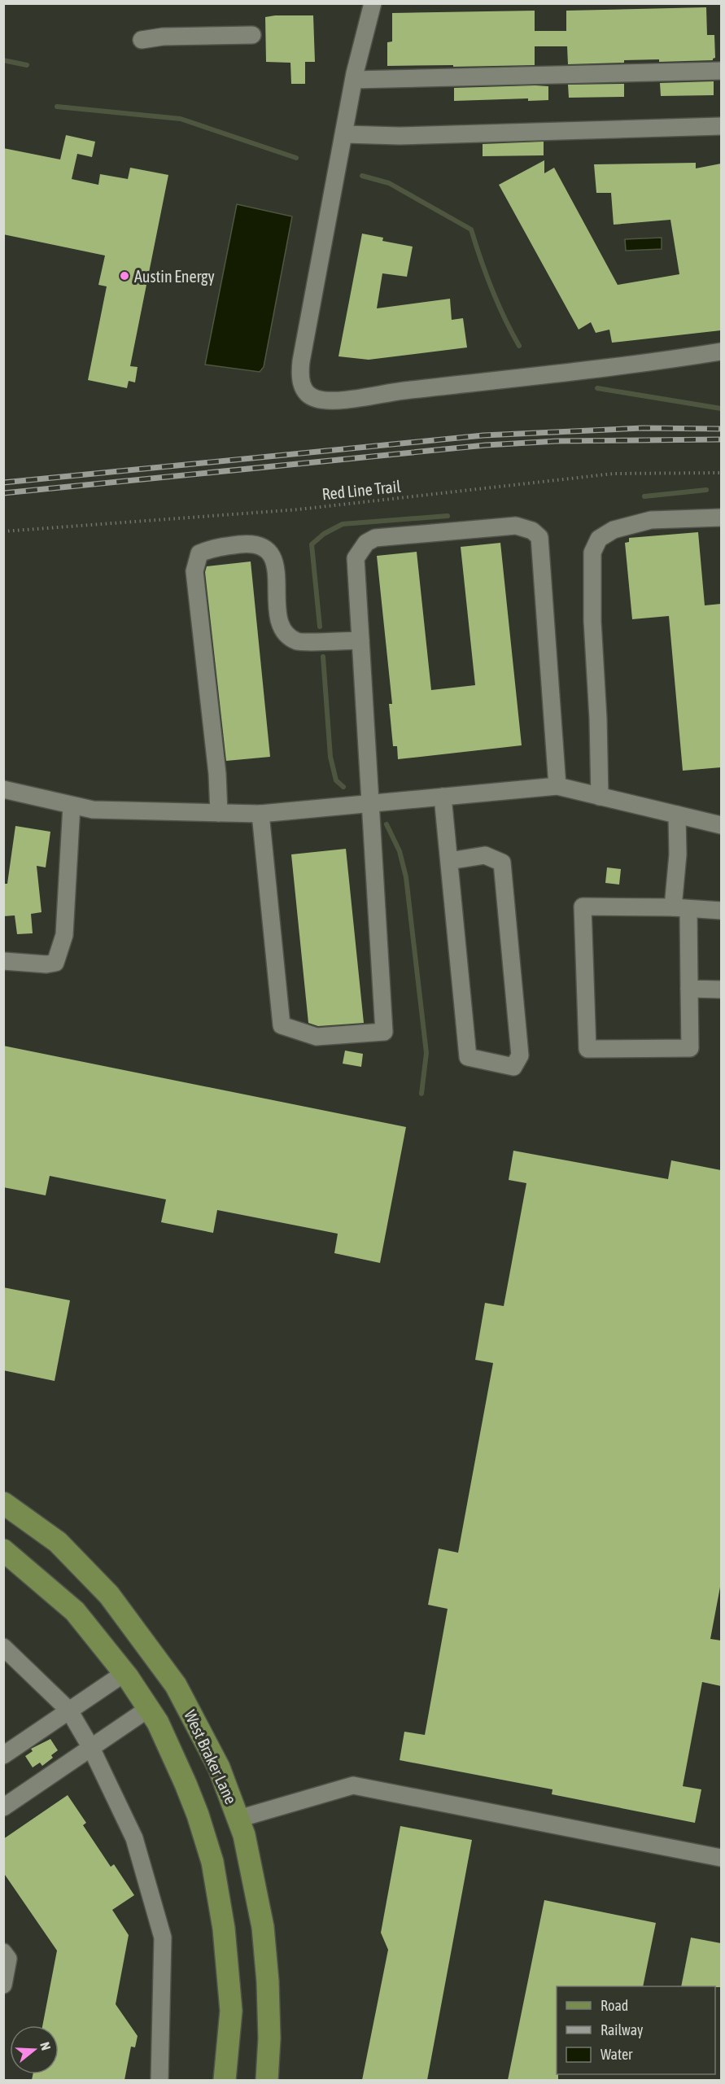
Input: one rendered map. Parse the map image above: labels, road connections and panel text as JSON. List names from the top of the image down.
{
  "streets": {
    "main road": ["West Braker Lane"],
    "path": ["Red Line Trail"]
  },
  "places": ["Austin Energy"],
  "legend": ["Road", "Railway", "Water"],
  "north": "right"
}
